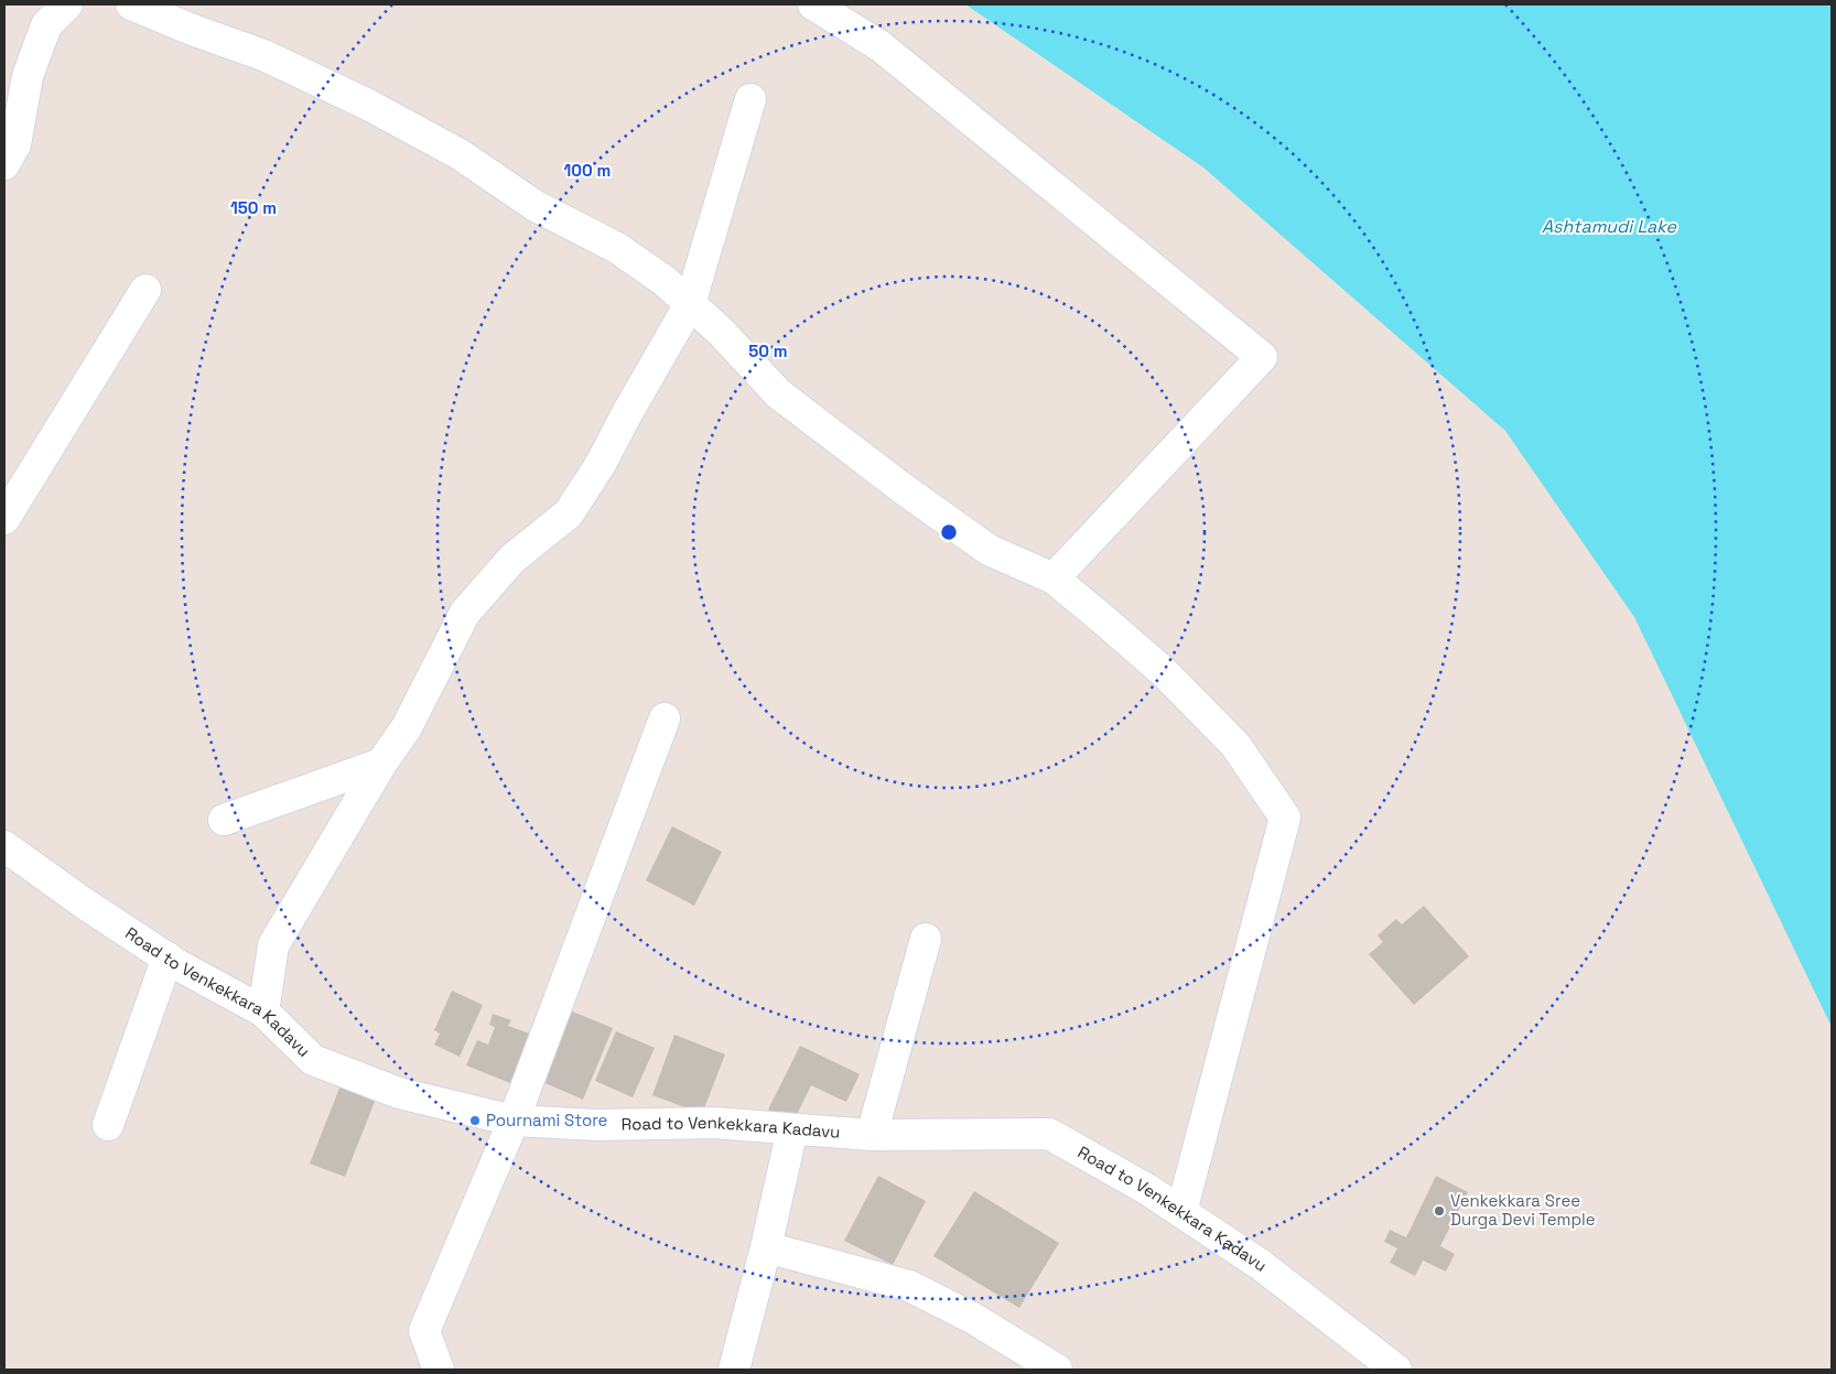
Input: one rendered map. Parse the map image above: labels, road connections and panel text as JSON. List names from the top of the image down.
{
  "streets": {
    "street": ["Road to Venkekkara Kadavu"]
  },
  "water": ["Ashtamudi Lake"],
  "places": ["Pournami Store", "Venkekkara Sree Durga Devi Temple"],
  "rings": ["100 m", "150 m", "50 m"]
}
